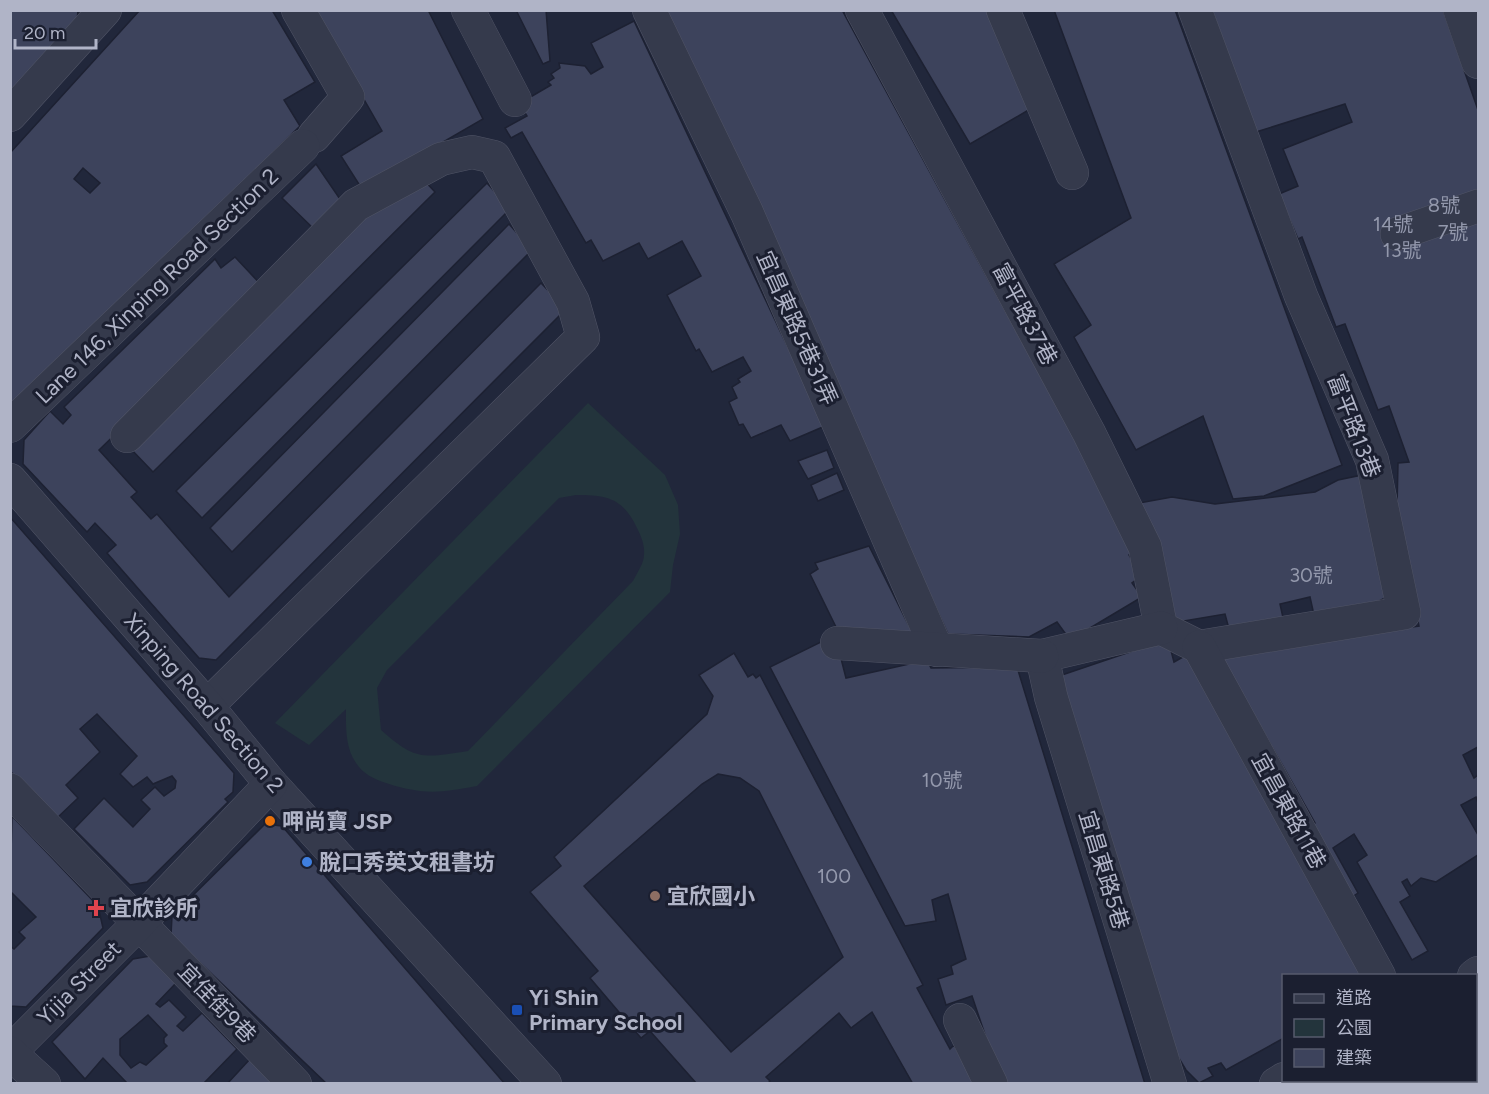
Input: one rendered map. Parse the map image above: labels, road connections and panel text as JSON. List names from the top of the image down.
{
  "streets": {
    "street": [
      "Lane 146, Xinping Road Section 2",
      "富平路37巷",
      "宜昌東路5巷31弄",
      "富平路13巷",
      "Xinping Road Section 2",
      "宜昌東路11巷",
      "宜昌東路5巷",
      "Yijia Street",
      "宜佳街9巷"
    ]
  },
  "crossings": [
    ["富平路13巷", "宜昌東路11巷"],
    ["Xinping Road Section 2", "Yijia Street"],
    ["Yijia Street", "宜佳街9巷"]
  ],
  "places": {
    "other": ["呷尚寶 JSP", "脫口秀英文租書坊", "宜欣國小"],
    "health": ["宜欣診所"],
    "transit": ["Yi Shin Primary School"]
  },
  "house_numbers": [
    "8號",
    "14號",
    "7號",
    "13號",
    "30號",
    "10號",
    "100"
  ],
  "legend": ["道路", "公園", "建築"],
  "scale_bar": "20 m"
}
